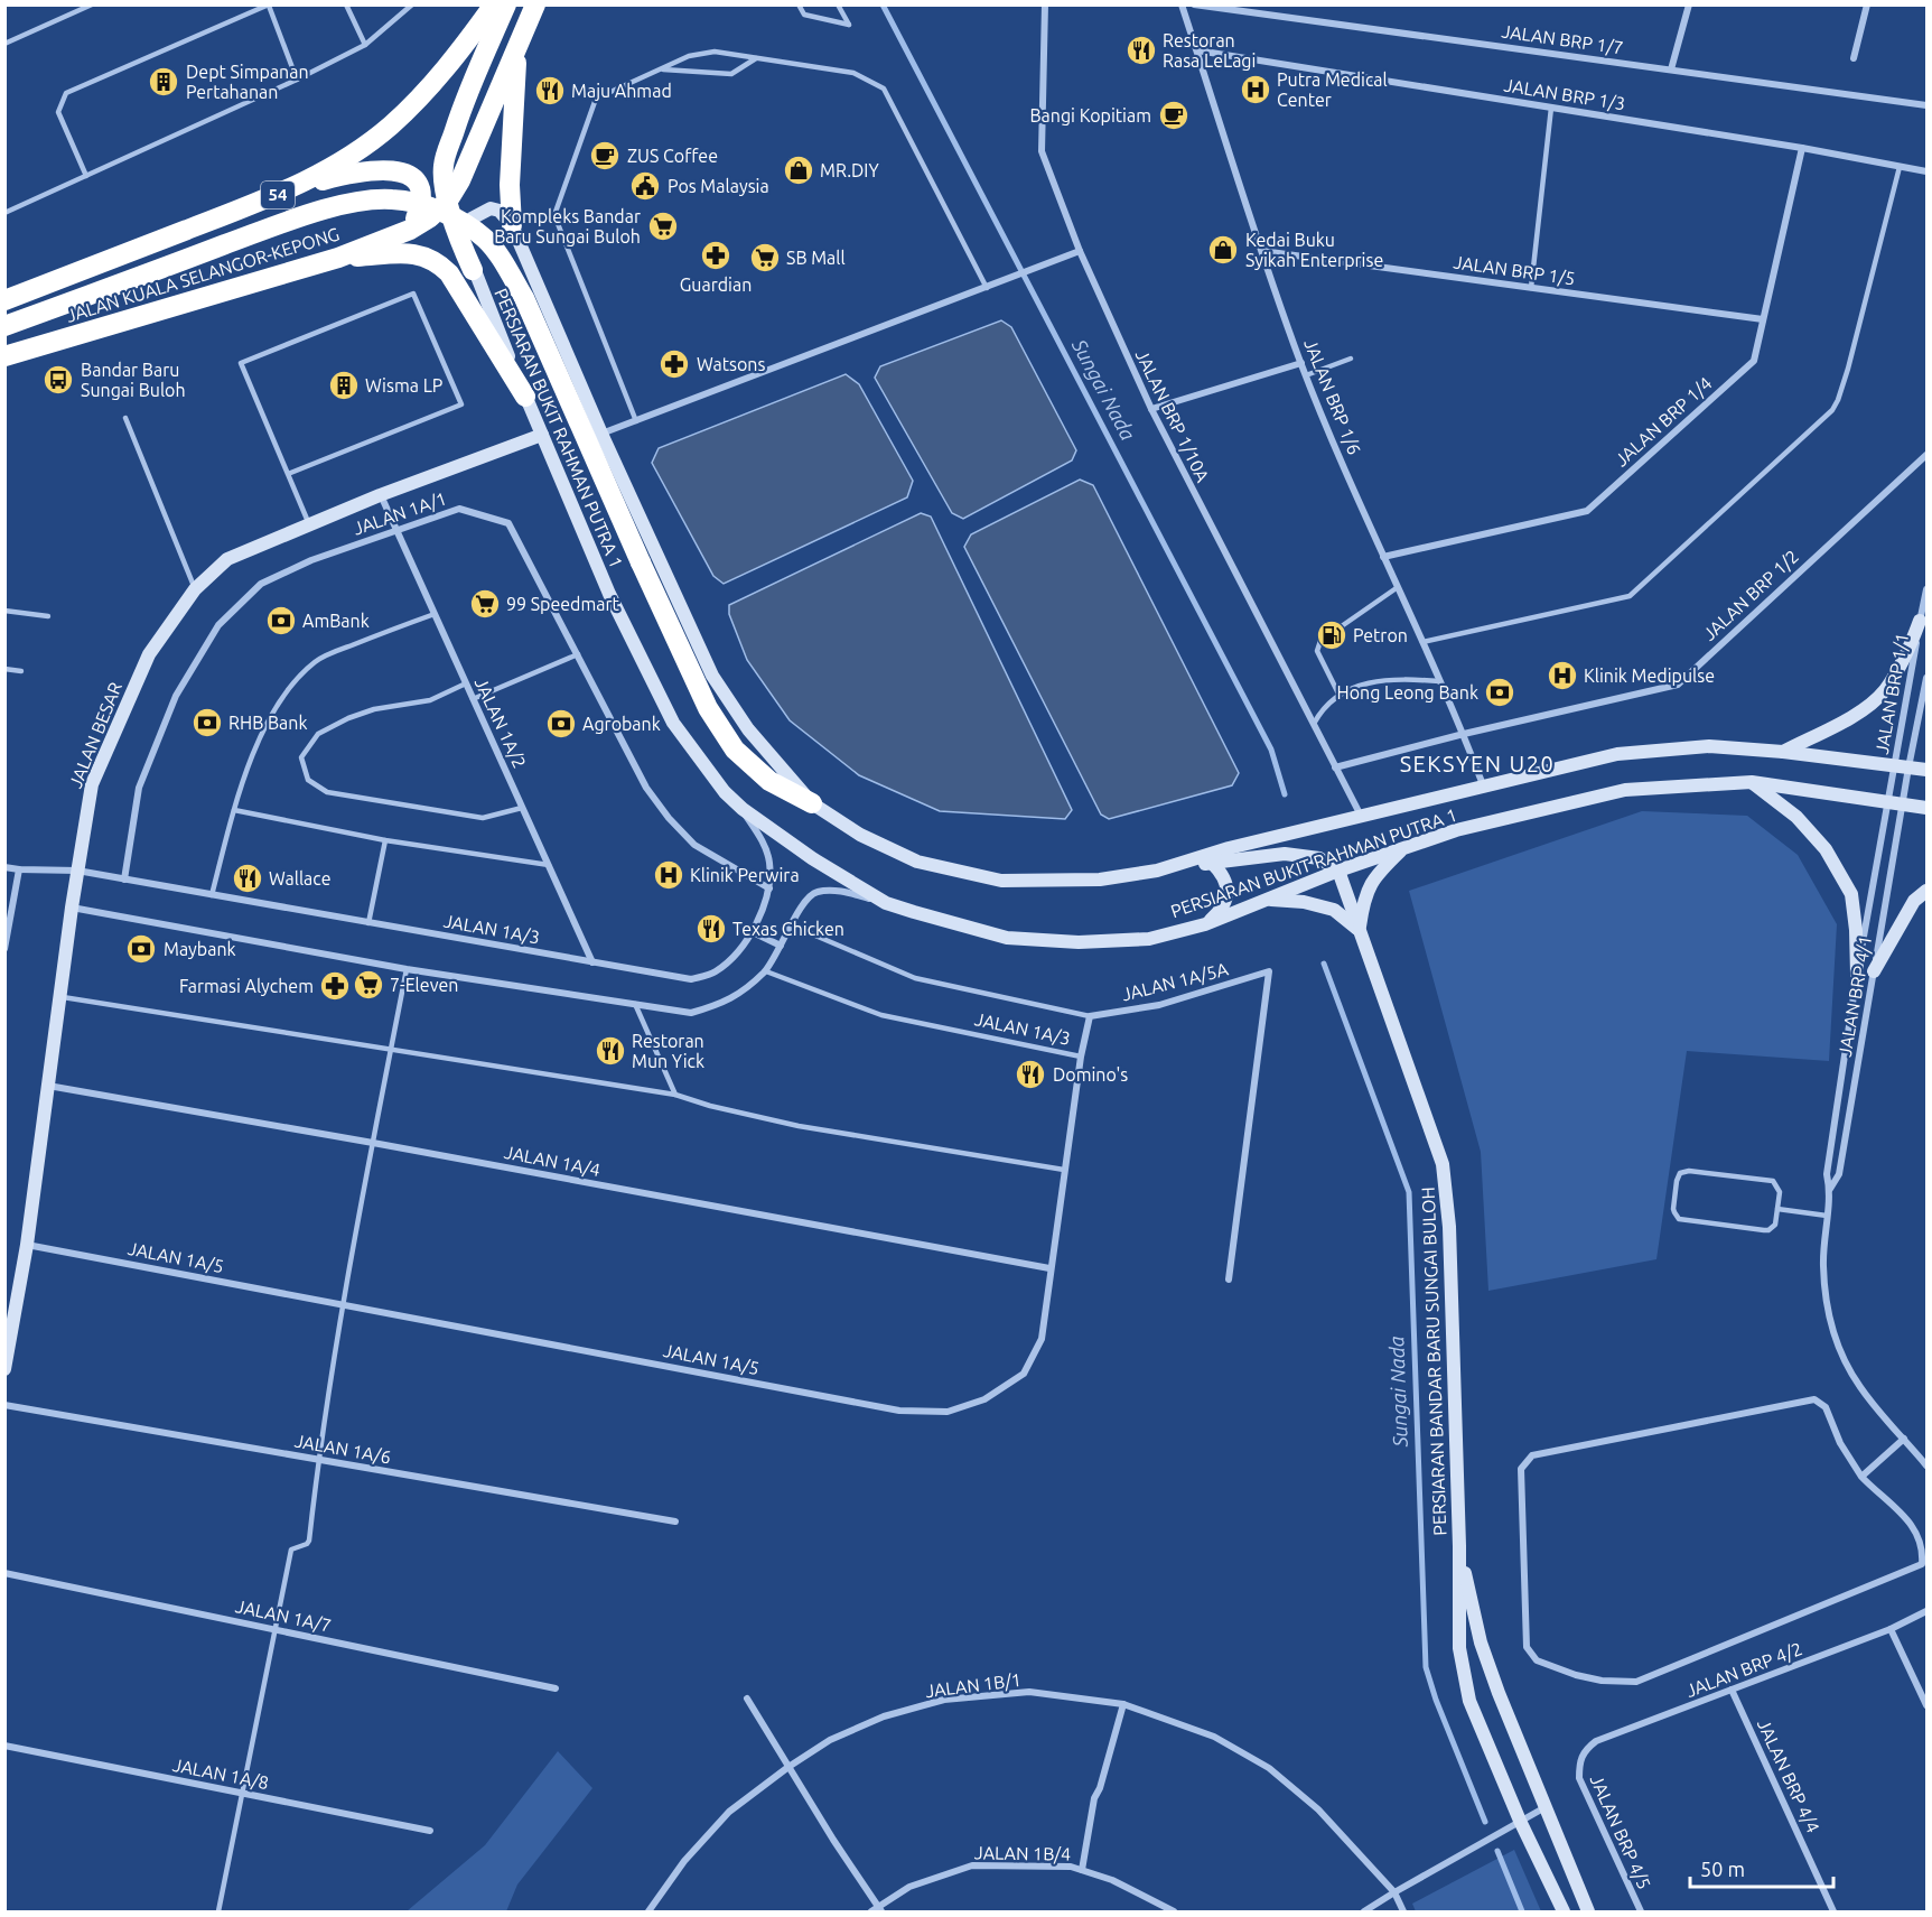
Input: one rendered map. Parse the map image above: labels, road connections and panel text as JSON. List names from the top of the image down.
{
  "streets": {
    "highway": ["54", "JALAN KUALA SELANGOR-KEPONG"],
    "main road": ["PERSIARAN BUKIT RAHMAN PUTRA 1", "JALAN BESAR", "PERSIARAN BANDAR BARU SUNGAI BULOH"],
    "street": [
      "JALAN BRP 1/7",
      "JALAN BRP 1/3",
      "JALAN BRP 1/5",
      "JALAN BRP 1/6",
      "JALAN BRP 1/10A",
      "JALAN BRP 1/4",
      "JALAN 1A/1",
      "JALAN BRP 1/2",
      "JALAN BRP 1/1",
      "JALAN 1A/2",
      "JALAN 1A/3",
      "JALAN 1A/5A",
      "JALAN BRP 4/1",
      "JALAN 1A/4",
      "JALAN 1A/5",
      "JALAN 1A/6",
      "JALAN 1A/7",
      "JALAN BRP 4/2",
      "JALAN 1B/1",
      "JALAN 1A/8",
      "JALAN BRP 4/4",
      "JALAN BRP 4/5",
      "JALAN 1B/4"
    ]
  },
  "crossings": [
    ["JALAN BRP 1/3", "JALAN BRP 1/6"],
    ["JALAN BRP 1/3", "JALAN BRP 1/4"],
    ["JALAN BRP 1/5", "JALAN BRP 1/6"],
    ["JALAN BRP 1/5", "JALAN BRP 1/4"],
    ["JALAN BRP 1/6", "JALAN BRP 1/4"],
    ["JALAN BRP 1/6", "PERSIARAN BUKIT RAHMAN PUTRA 1"],
    ["JALAN BRP 1/6", "JALAN BRP 1/2"],
    ["JALAN BRP 1/10A", "PERSIARAN BUKIT RAHMAN PUTRA 1"],
    ["JALAN BRP 1/10A", "JALAN BRP 1/2"],
    ["PERSIARAN BUKIT RAHMAN PUTRA 1", "JALAN BRP 1/1"],
    ["PERSIARAN BUKIT RAHMAN PUTRA 1", "JALAN BESAR"],
    ["PERSIARAN BUKIT RAHMAN PUTRA 1", "JALAN 1A/3"],
    ["PERSIARAN BUKIT RAHMAN PUTRA 1", "JALAN BRP 4/1"],
    ["PERSIARAN BUKIT RAHMAN PUTRA 1", "PERSIARAN BANDAR BARU SUNGAI BULOH"],
    ["JALAN 1A/1", "JALAN 1A/2"],
    ["JALAN 1A/1", "JALAN 1A/3"],
    ["JALAN BRP 1/1", "JALAN BRP 4/1"],
    ["JALAN 1A/2", "JALAN BESAR"],
    ["JALAN 1A/2", "JALAN 1A/3"],
    ["JALAN BESAR", "JALAN 1A/3"],
    ["JALAN BESAR", "JALAN 1A/4"],
    ["JALAN BESAR", "JALAN 1A/5"],
    ["JALAN 1A/3", "JALAN 1A/5"],
    ["JALAN 1A/5A", "JALAN 1A/5"],
    ["JALAN 1A/4", "JALAN 1A/5"],
    ["JALAN BRP 4/2", "JALAN BRP 4/4"],
    ["JALAN BRP 4/2", "JALAN BRP 4/5"]
  ],
  "districts": ["SEKSYEN U20"],
  "water": ["Sungai Nada"],
  "places": {
    "restaurant": [
      "Restoran Rasa LeLagi",
      "Maju Ahmad",
      "Wallace",
      "Texas Chicken",
      "Restoran Mun Yick",
      "Domino's"
    ],
    "building": ["Dept Simpanan Pertahanan", "Wisma LP"],
    "hospital": ["Putra Medical Center", "Klinik Medipulse", "Klinik Perwira"],
    "cafe": ["Bangi Kopitiam", "ZUS Coffee"],
    "shop": ["MR.DIY", "Kedai Buku Syikah Enterprise"],
    "public building": ["Pos Malaysia"],
    "supermarket": [
      "Kompleks Bandar Baru Sungai Buloh",
      "SB Mall",
      "99 Speedmart",
      "7-Eleven"
    ],
    "pharmacy": ["Guardian", "Watsons", "Farmasi Alychem"],
    "bus stop": ["Bandar Baru Sungai Buloh"],
    "bank": [
      "AmBank",
      "Hong Leong Bank",
      "RHB Bank",
      "Agrobank",
      "Maybank"
    ],
    "fuel station": ["Petron"]
  },
  "scale_bar": "50 m"
}
